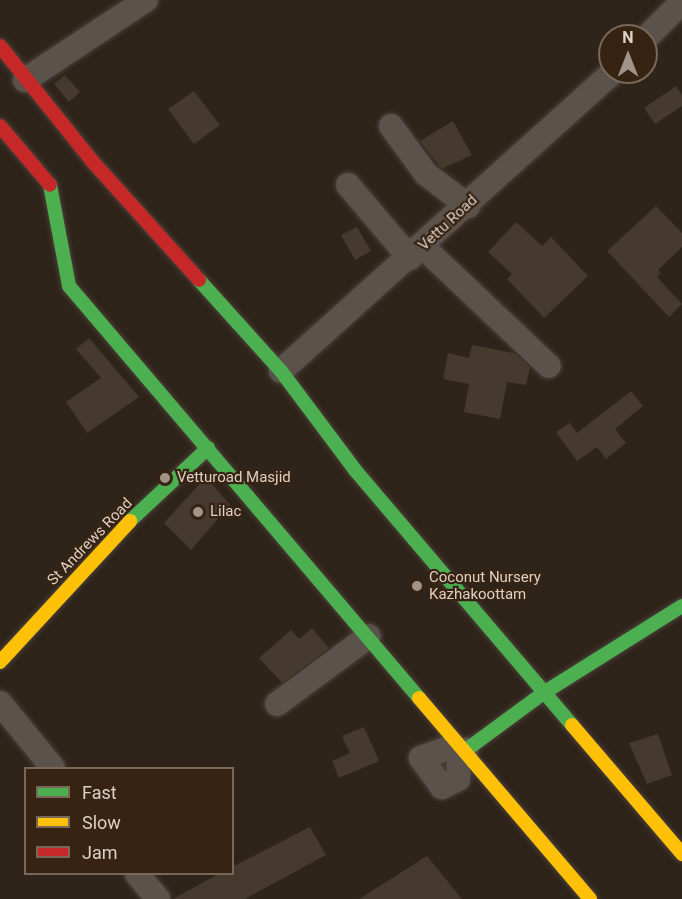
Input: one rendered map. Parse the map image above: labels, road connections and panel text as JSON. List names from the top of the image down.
{
  "streets": {
    "main road": ["St Andrews Road"],
    "street": ["Vettu Road"]
  },
  "places": ["Vetturoad Masjid", "Lilac", "Coconut Nursery Kazhakoottam"],
  "legend": ["Fast", "Slow", "Jam"],
  "north": "top"
}
